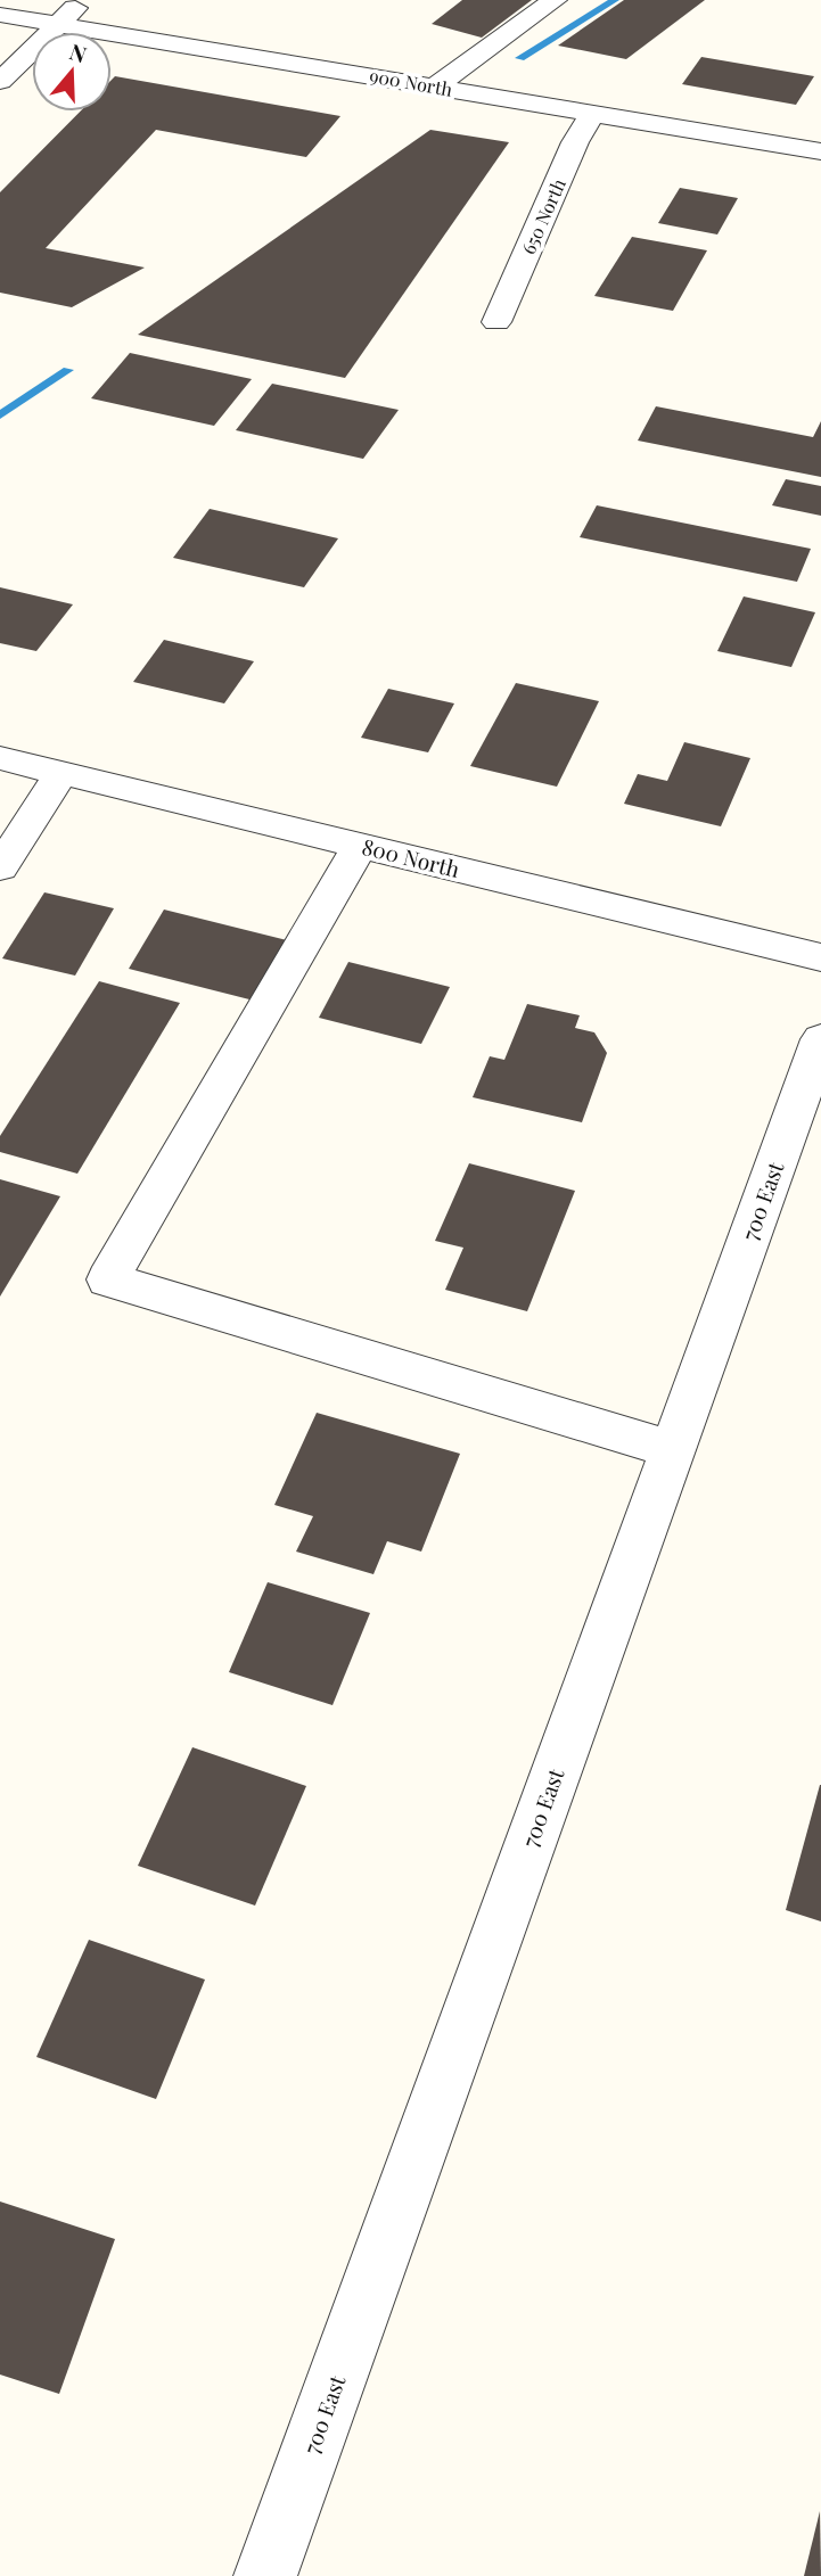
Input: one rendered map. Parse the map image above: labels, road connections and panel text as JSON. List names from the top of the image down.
{
  "streets": {
    "street": [
      "900 North",
      "650 North",
      "800 North",
      "700 East"
    ]
  },
  "crossings": [
    ["900 North", "650 North"]
  ],
  "north": "top"
}
